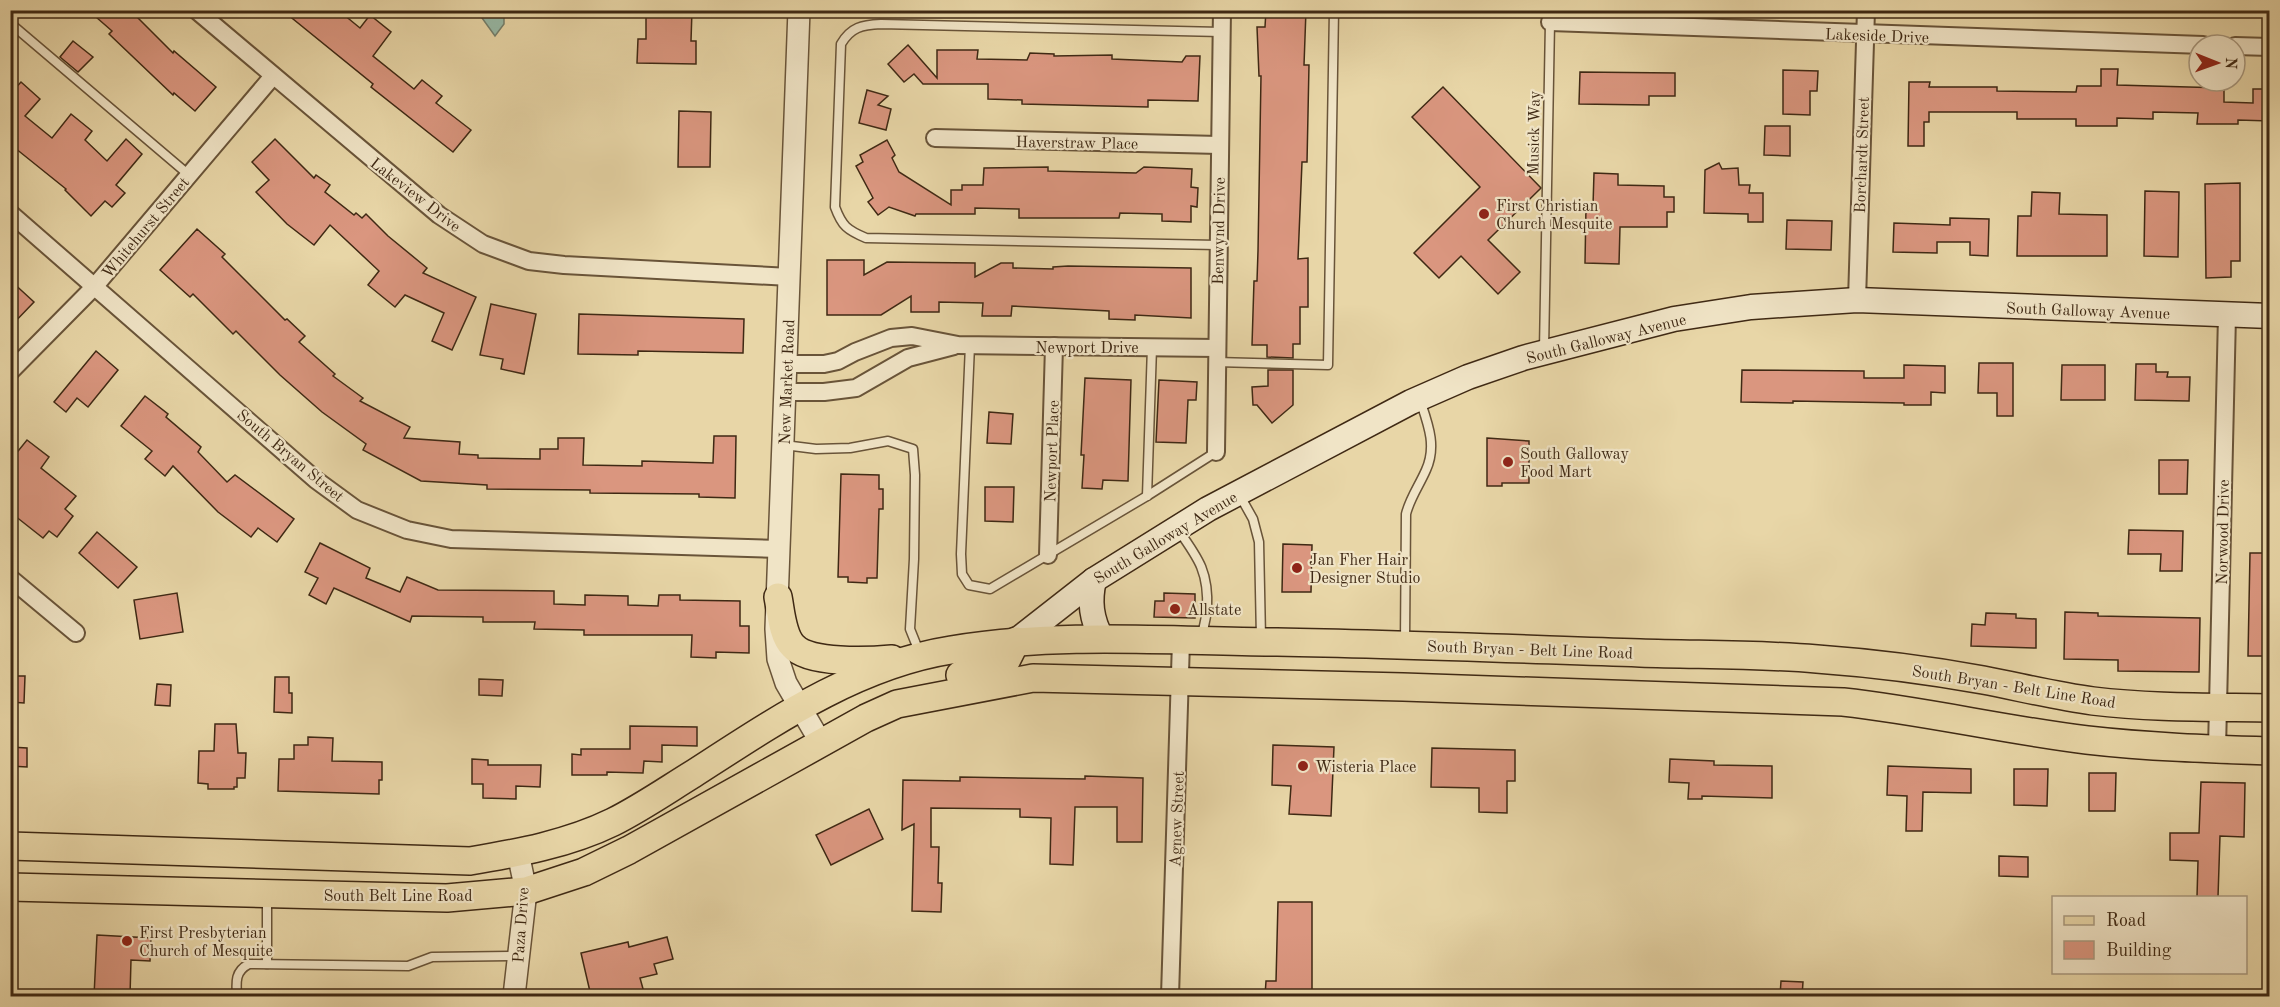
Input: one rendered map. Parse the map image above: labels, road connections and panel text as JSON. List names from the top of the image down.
{
  "streets": {
    "main road": ["South Galloway Avenue", "South Bryan - Belt Line Road", "South Belt Line Road"],
    "street": [
      "Lakeside Drive",
      "Haverstraw Place",
      "Borchardt Street",
      "Lakeview Drive",
      "Whitehurst Street",
      "Benwynd Drive",
      "Newport Drive",
      "New Market Road",
      "Newport Place",
      "South Bryan Street",
      "Norwood Drive",
      "Agnew Street",
      "Paza Drive"
    ],
    "lane": ["Musick Way"]
  },
  "crossings": [
    ["Lakeside Drive", "Musick Way"],
    ["Lakeside Drive", "Borchardt Street"],
    ["Musick Way", "South Galloway Avenue"],
    ["Haverstraw Place", "Benwynd Drive"],
    ["Borchardt Street", "South Galloway Avenue"],
    ["Lakeview Drive", "Whitehurst Street"],
    ["Lakeview Drive", "New Market Road"],
    ["Whitehurst Street", "South Bryan Street"],
    ["Benwynd Drive", "Newport Drive"],
    ["South Galloway Avenue", "Norwood Drive"],
    ["South Galloway Avenue", "South Bryan - Belt Line Road"],
    ["South Galloway Avenue", "Agnew Street"],
    ["Newport Drive", "New Market Road"],
    ["Newport Drive", "Newport Place"],
    ["New Market Road", "South Bryan Street"],
    ["New Market Road", "South Bryan - Belt Line Road"],
    ["New Market Road", "South Belt Line Road"],
    ["Norwood Drive", "South Bryan - Belt Line Road"],
    ["South Bryan - Belt Line Road", "Agnew Street"],
    ["South Bryan - Belt Line Road", "South Belt Line Road"],
    ["South Belt Line Road", "Paza Drive"]
  ],
  "places": [
    "First Christian Church Mesquite",
    "South Galloway Food Mart",
    "Jan Fher Hair Designer Studio",
    "Allstate",
    "Wisteria Place",
    "First Presbyterian Church of Mesquite"
  ],
  "legend": ["Road", "Building"],
  "north": "right"
}
